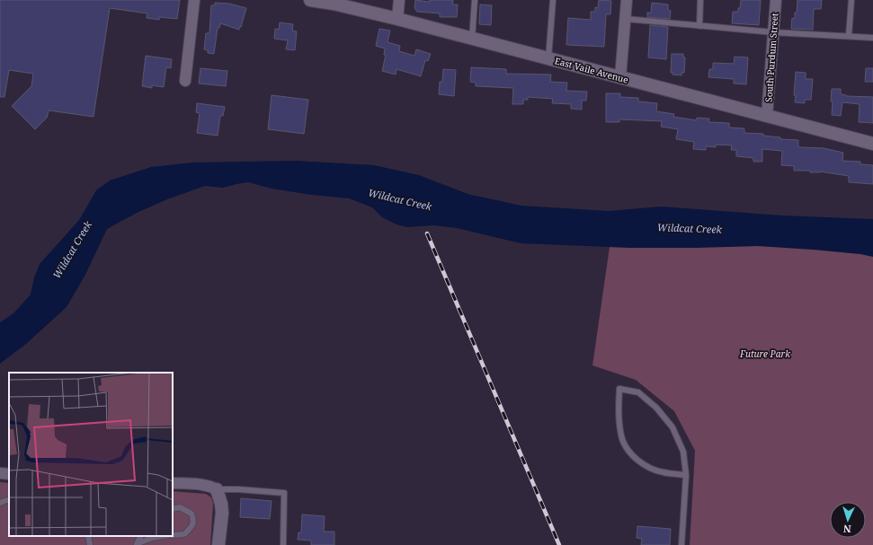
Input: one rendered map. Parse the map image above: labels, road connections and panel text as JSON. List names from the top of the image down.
{
  "streets": {
    "street": ["South Purdum Street", "East Vaile Avenue"]
  },
  "crossings": [
    ["South Purdum Street", "East Vaile Avenue"]
  ],
  "water": ["Wildcat Creek"],
  "parks": ["Future Park"],
  "north": "bottom"
}
